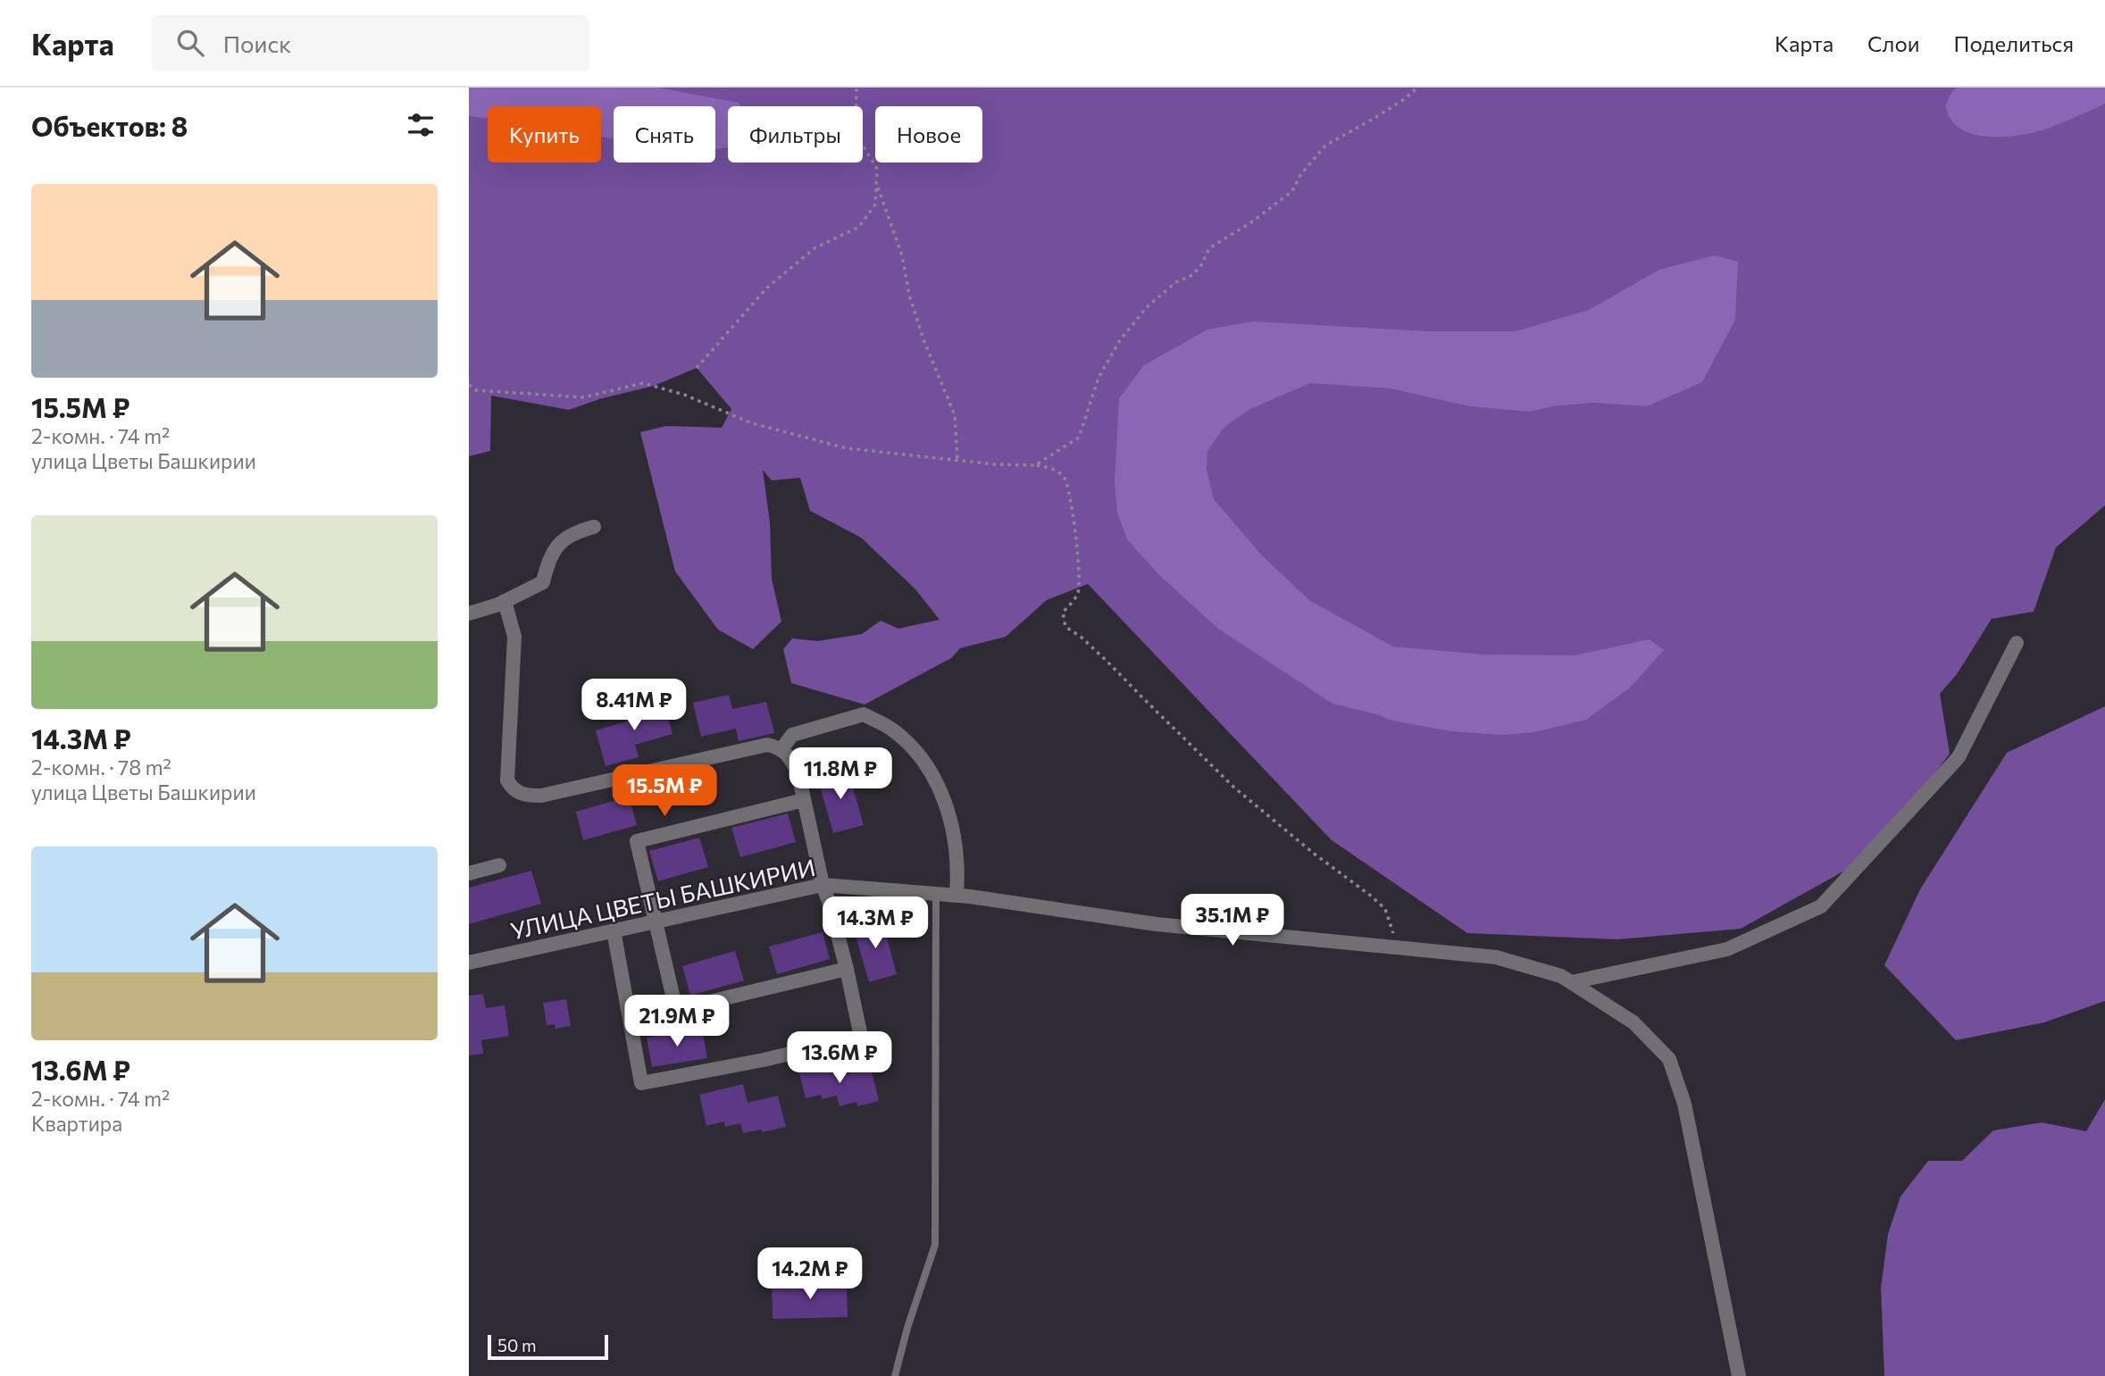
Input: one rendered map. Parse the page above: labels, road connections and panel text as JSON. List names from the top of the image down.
{
  "streets": {
    "street": ["УЛИЦА ЦВЕТЫ БАШКИРИИ"]
  },
  "scale_bar": "50 m",
  "page": {
    "header": "Карта",
    "search": "Поиск",
    "nav": ["Карта", "Слои", "Поделиться"],
    "heading": "Объектов: 8",
    "chip": [
      "Купить",
      "Снять",
      "Фильтры",
      "Новое"
    ],
    "list": [
      {
        "name": "15.5M ₽",
        "note": "2-комн. · 74 m² · улица Цветы Башкирии"
      },
      {
        "name": "14.3M ₽",
        "note": "2-комн. · 78 m² · улица Цветы Башкирии"
      },
      {
        "name": "13.6M ₽",
        "note": "2-комн. · 74 m² · Квартира"
      }
    ],
    "price": [
      "8.41M ₽",
      "11.8M ₽",
      "15.5M ₽",
      "35.1M ₽",
      "14.3M ₽",
      "21.9M ₽",
      "13.6M ₽",
      "14.2M ₽"
    ],
    "scale": "50 m"
  }
}
